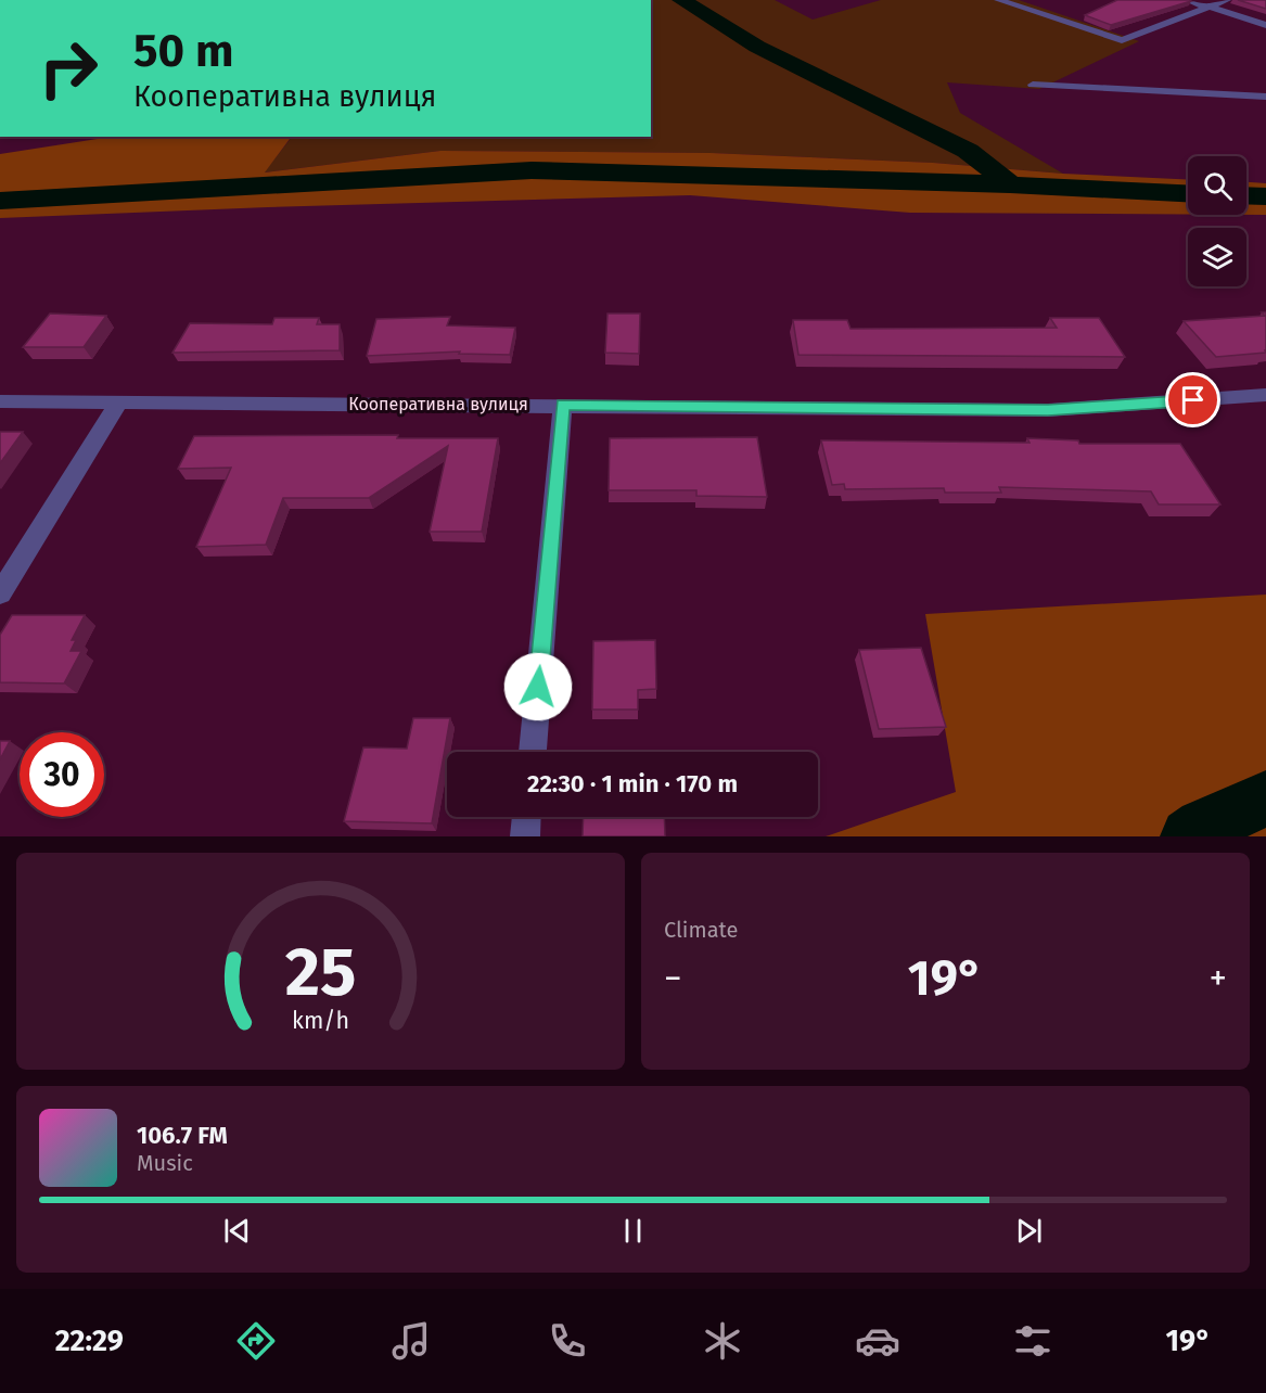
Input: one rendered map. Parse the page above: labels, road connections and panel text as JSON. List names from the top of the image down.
{
  "streets": {
    "street": ["Кооперативна вулиця"]
  },
  "page": {
    "turn": ["50 m", "Кооперативна вулиця"],
    "limit": "30",
    "trip": "22:30 · 1 min · 170 m",
    "tile": "Climate",
    "heat": ["−", "19°", "+"],
    "song": ["106.7 FM", "Music"],
    "tabs": ["22:29", "19°"],
    "gauge": ["25", "km/h"]
  }
}
